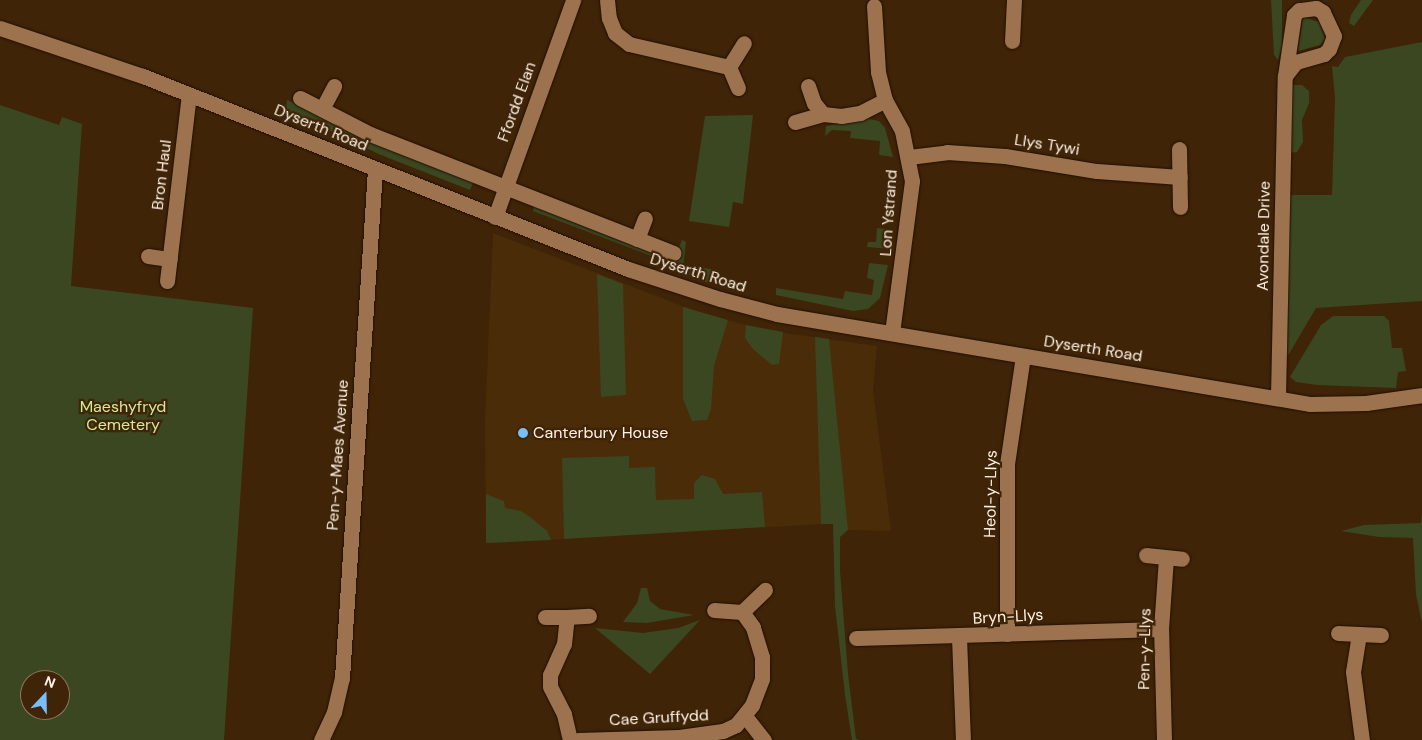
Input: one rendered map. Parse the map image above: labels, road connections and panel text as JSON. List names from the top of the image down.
{
  "streets": {
    "street": [
      "Ffordd Elan",
      "Dyserth Road",
      "Llys Tywi",
      "Bron Haul",
      "Lon Ystrand",
      "Avondale Drive",
      "Pen-y-Maes Avenue",
      "Heol-y-Llys",
      "Bryn-Llys",
      "Pen-y-Llys",
      "Cae Gruffydd"
    ]
  },
  "crossings": [
    ["Ffordd Elan", "Dyserth Road"],
    ["Dyserth Road", "Bron Haul"],
    ["Dyserth Road", "Lon Ystrand"],
    ["Dyserth Road", "Avondale Drive"],
    ["Dyserth Road", "Pen-y-Maes Avenue"],
    ["Dyserth Road", "Heol-y-Llys"],
    ["Llys Tywi", "Lon Ystrand"],
    ["Heol-y-Llys", "Bryn-Llys"],
    ["Bryn-Llys", "Pen-y-Llys"]
  ],
  "parks": ["Maeshyfryd Cemetery"],
  "places": ["Canterbury House"],
  "north": "top"
}
